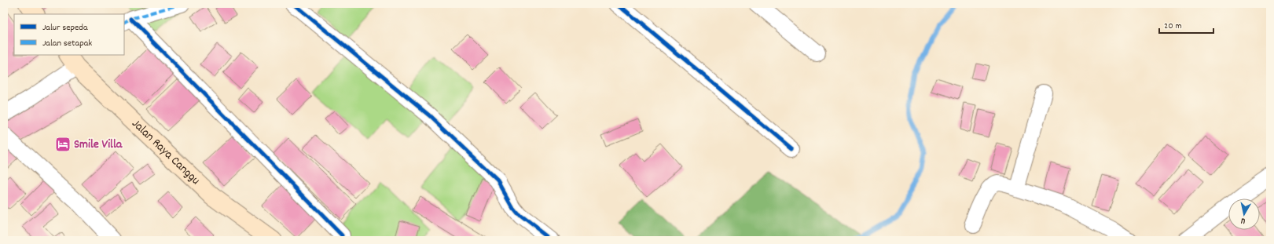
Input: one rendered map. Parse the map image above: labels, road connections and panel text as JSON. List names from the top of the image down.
{
  "streets": {
    "main road": ["Jalan Raya Canggu"]
  },
  "places": {
    "hotel": ["Smile Villa"]
  },
  "legend": ["Jalur sepeda", "Jalan setapak"],
  "scale_bar": "20 m",
  "north": "bottom"
}
